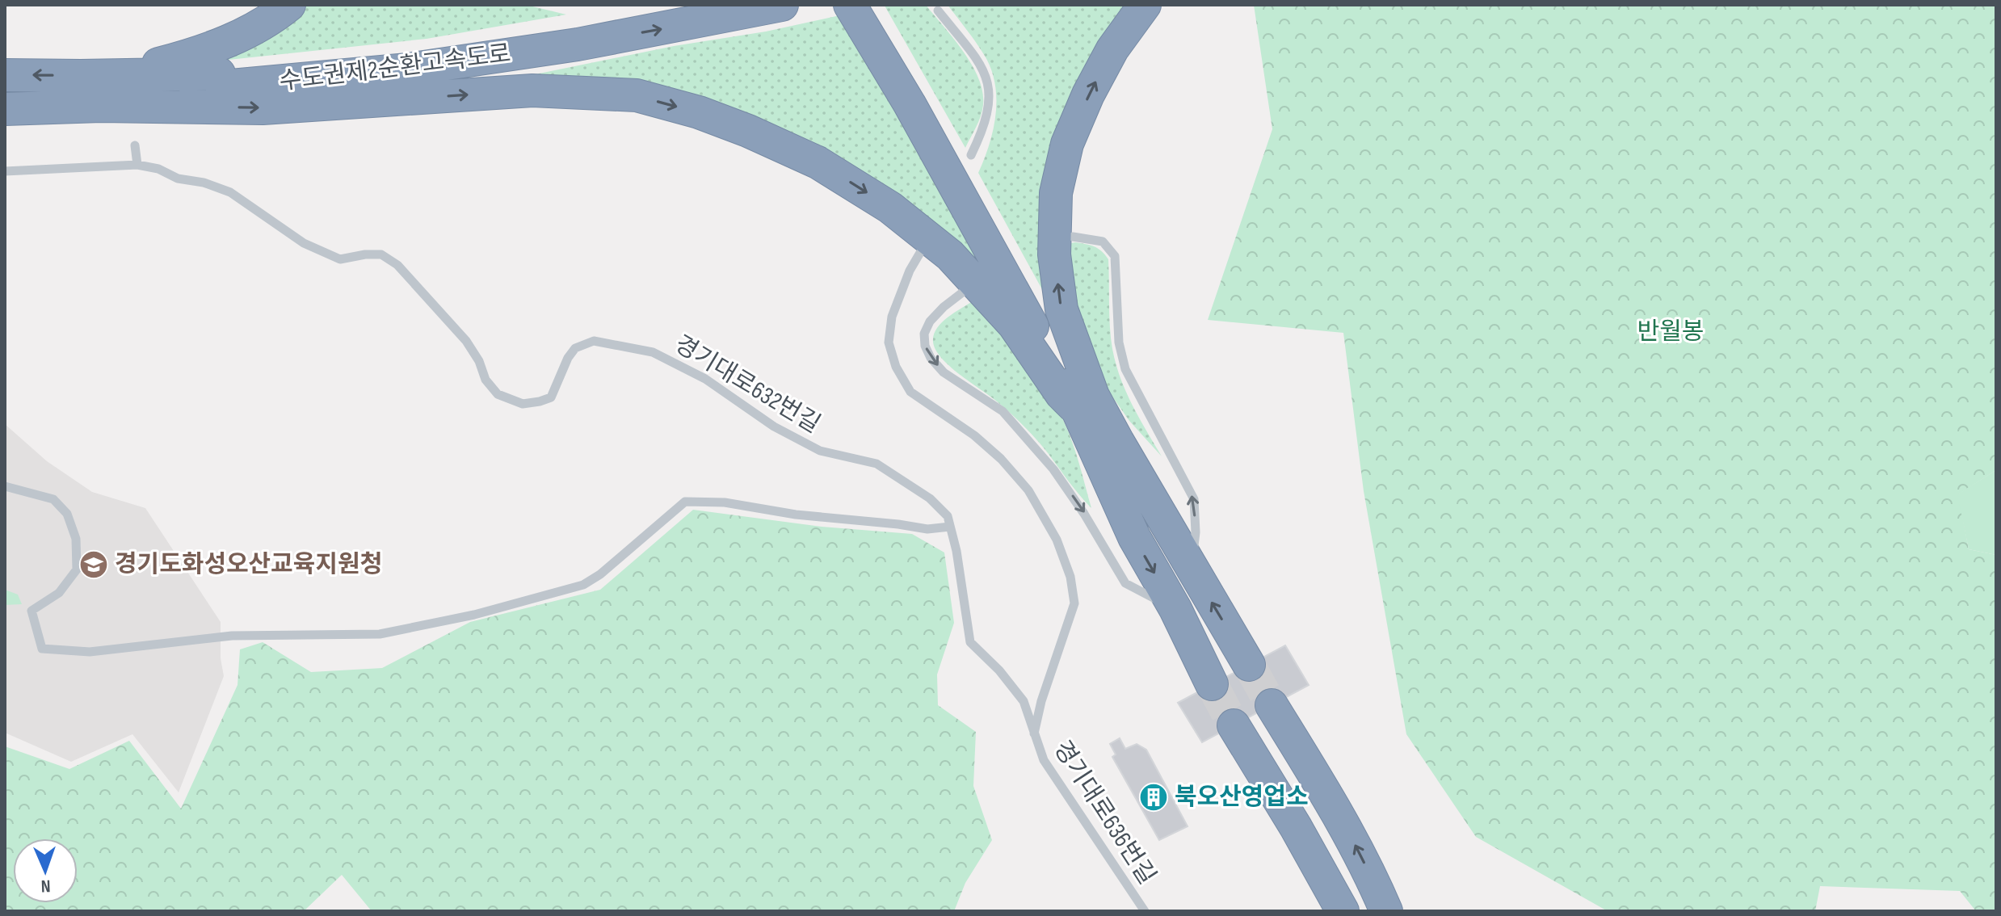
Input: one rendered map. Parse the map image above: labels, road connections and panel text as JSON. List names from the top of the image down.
{
  "streets": {
    "highway": ["수도권제2순환고속도로"],
    "lane": ["경기대로632번길", "경기대로636번길"]
  },
  "crossings": [
    ["경기대로632번길", "경기대로636번길"]
  ],
  "parks": ["반월봉"],
  "places": {
    "school or university": ["경기도화성오산교육지원청"],
    "building": ["북오산영업소"]
  },
  "north": "bottom"
}
